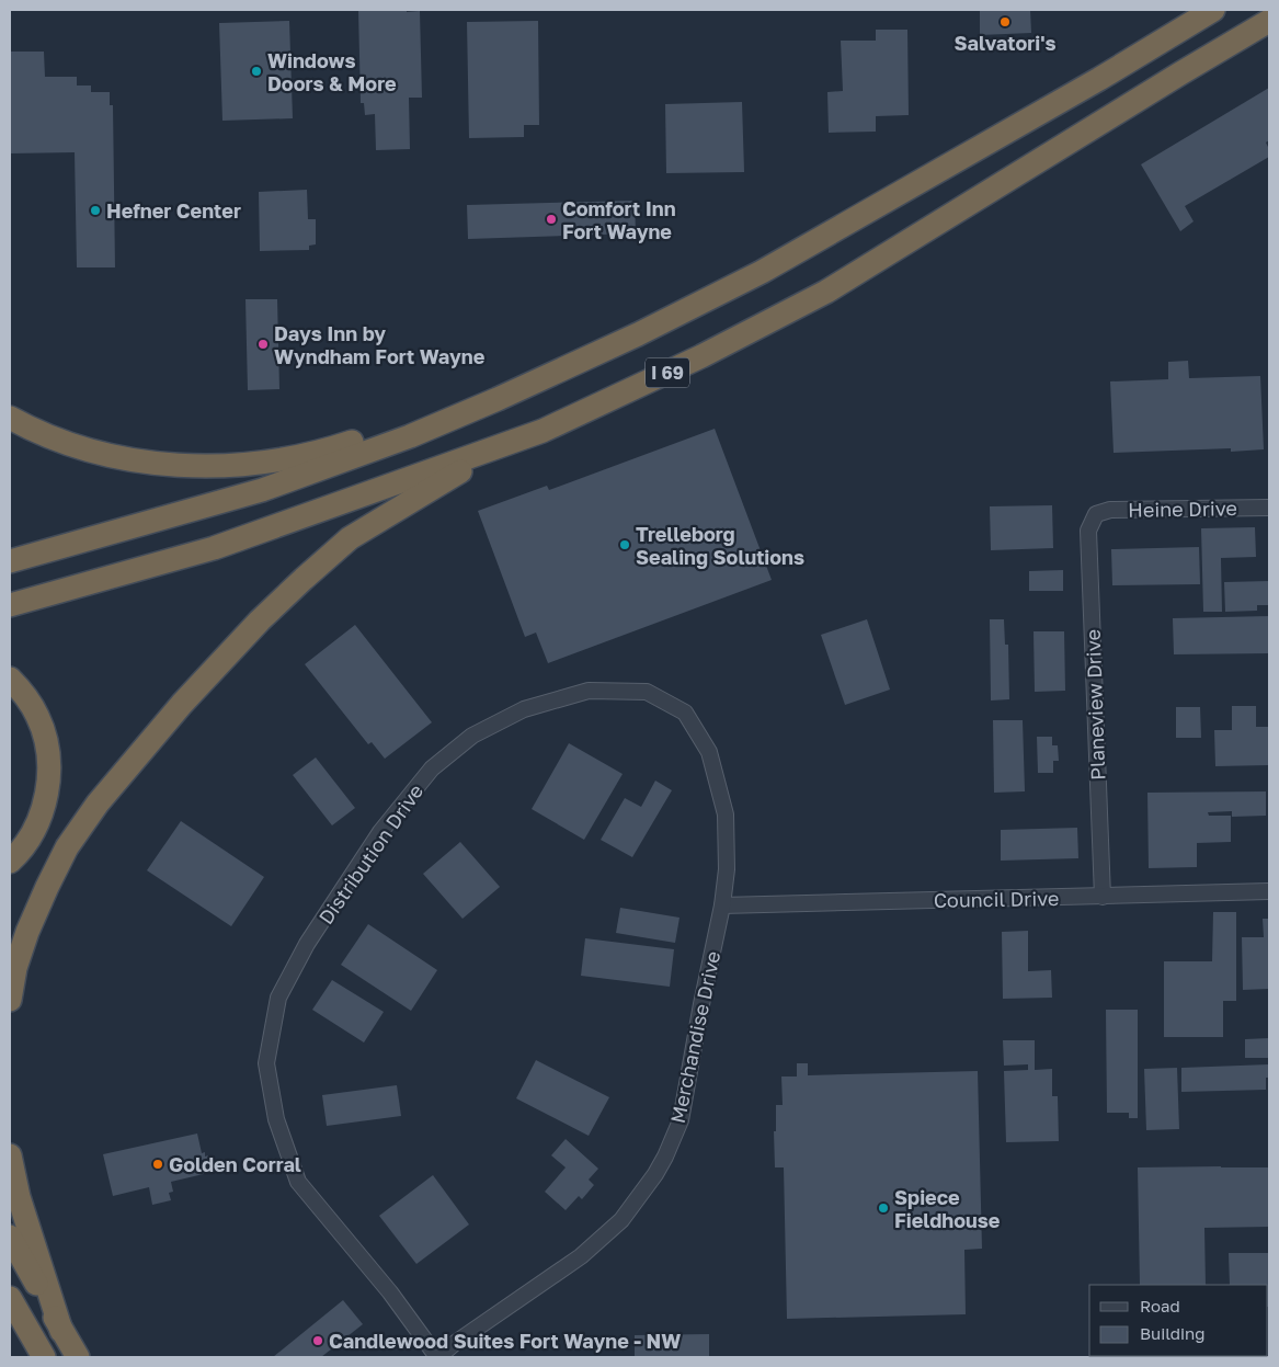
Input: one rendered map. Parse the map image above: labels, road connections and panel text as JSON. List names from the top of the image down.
{
  "streets": {
    "highway": ["I 69"],
    "street": [
      "Heine Drive",
      "Planeview Drive",
      "Distribution Drive",
      "Council Drive",
      "Merchandise Drive"
    ]
  },
  "crossings": [
    ["Heine Drive", "Planeview Drive"],
    ["Planeview Drive", "Council Drive"],
    ["Distribution Drive", "Council Drive"],
    ["Distribution Drive", "Merchandise Drive"],
    ["Council Drive", "Merchandise Drive"]
  ],
  "places": [
    "Salvatori's",
    "Windows Doors & More",
    "Hefner Center",
    "Comfort Inn Fort Wayne",
    "Days Inn by Wyndham Fort Wayne",
    "Trelleborg Sealing Solutions",
    "Golden Corral",
    "Spiece Fieldhouse",
    "Candlewood Suites Fort Wayne - NW"
  ],
  "legend": ["Road", "Building"]
}
